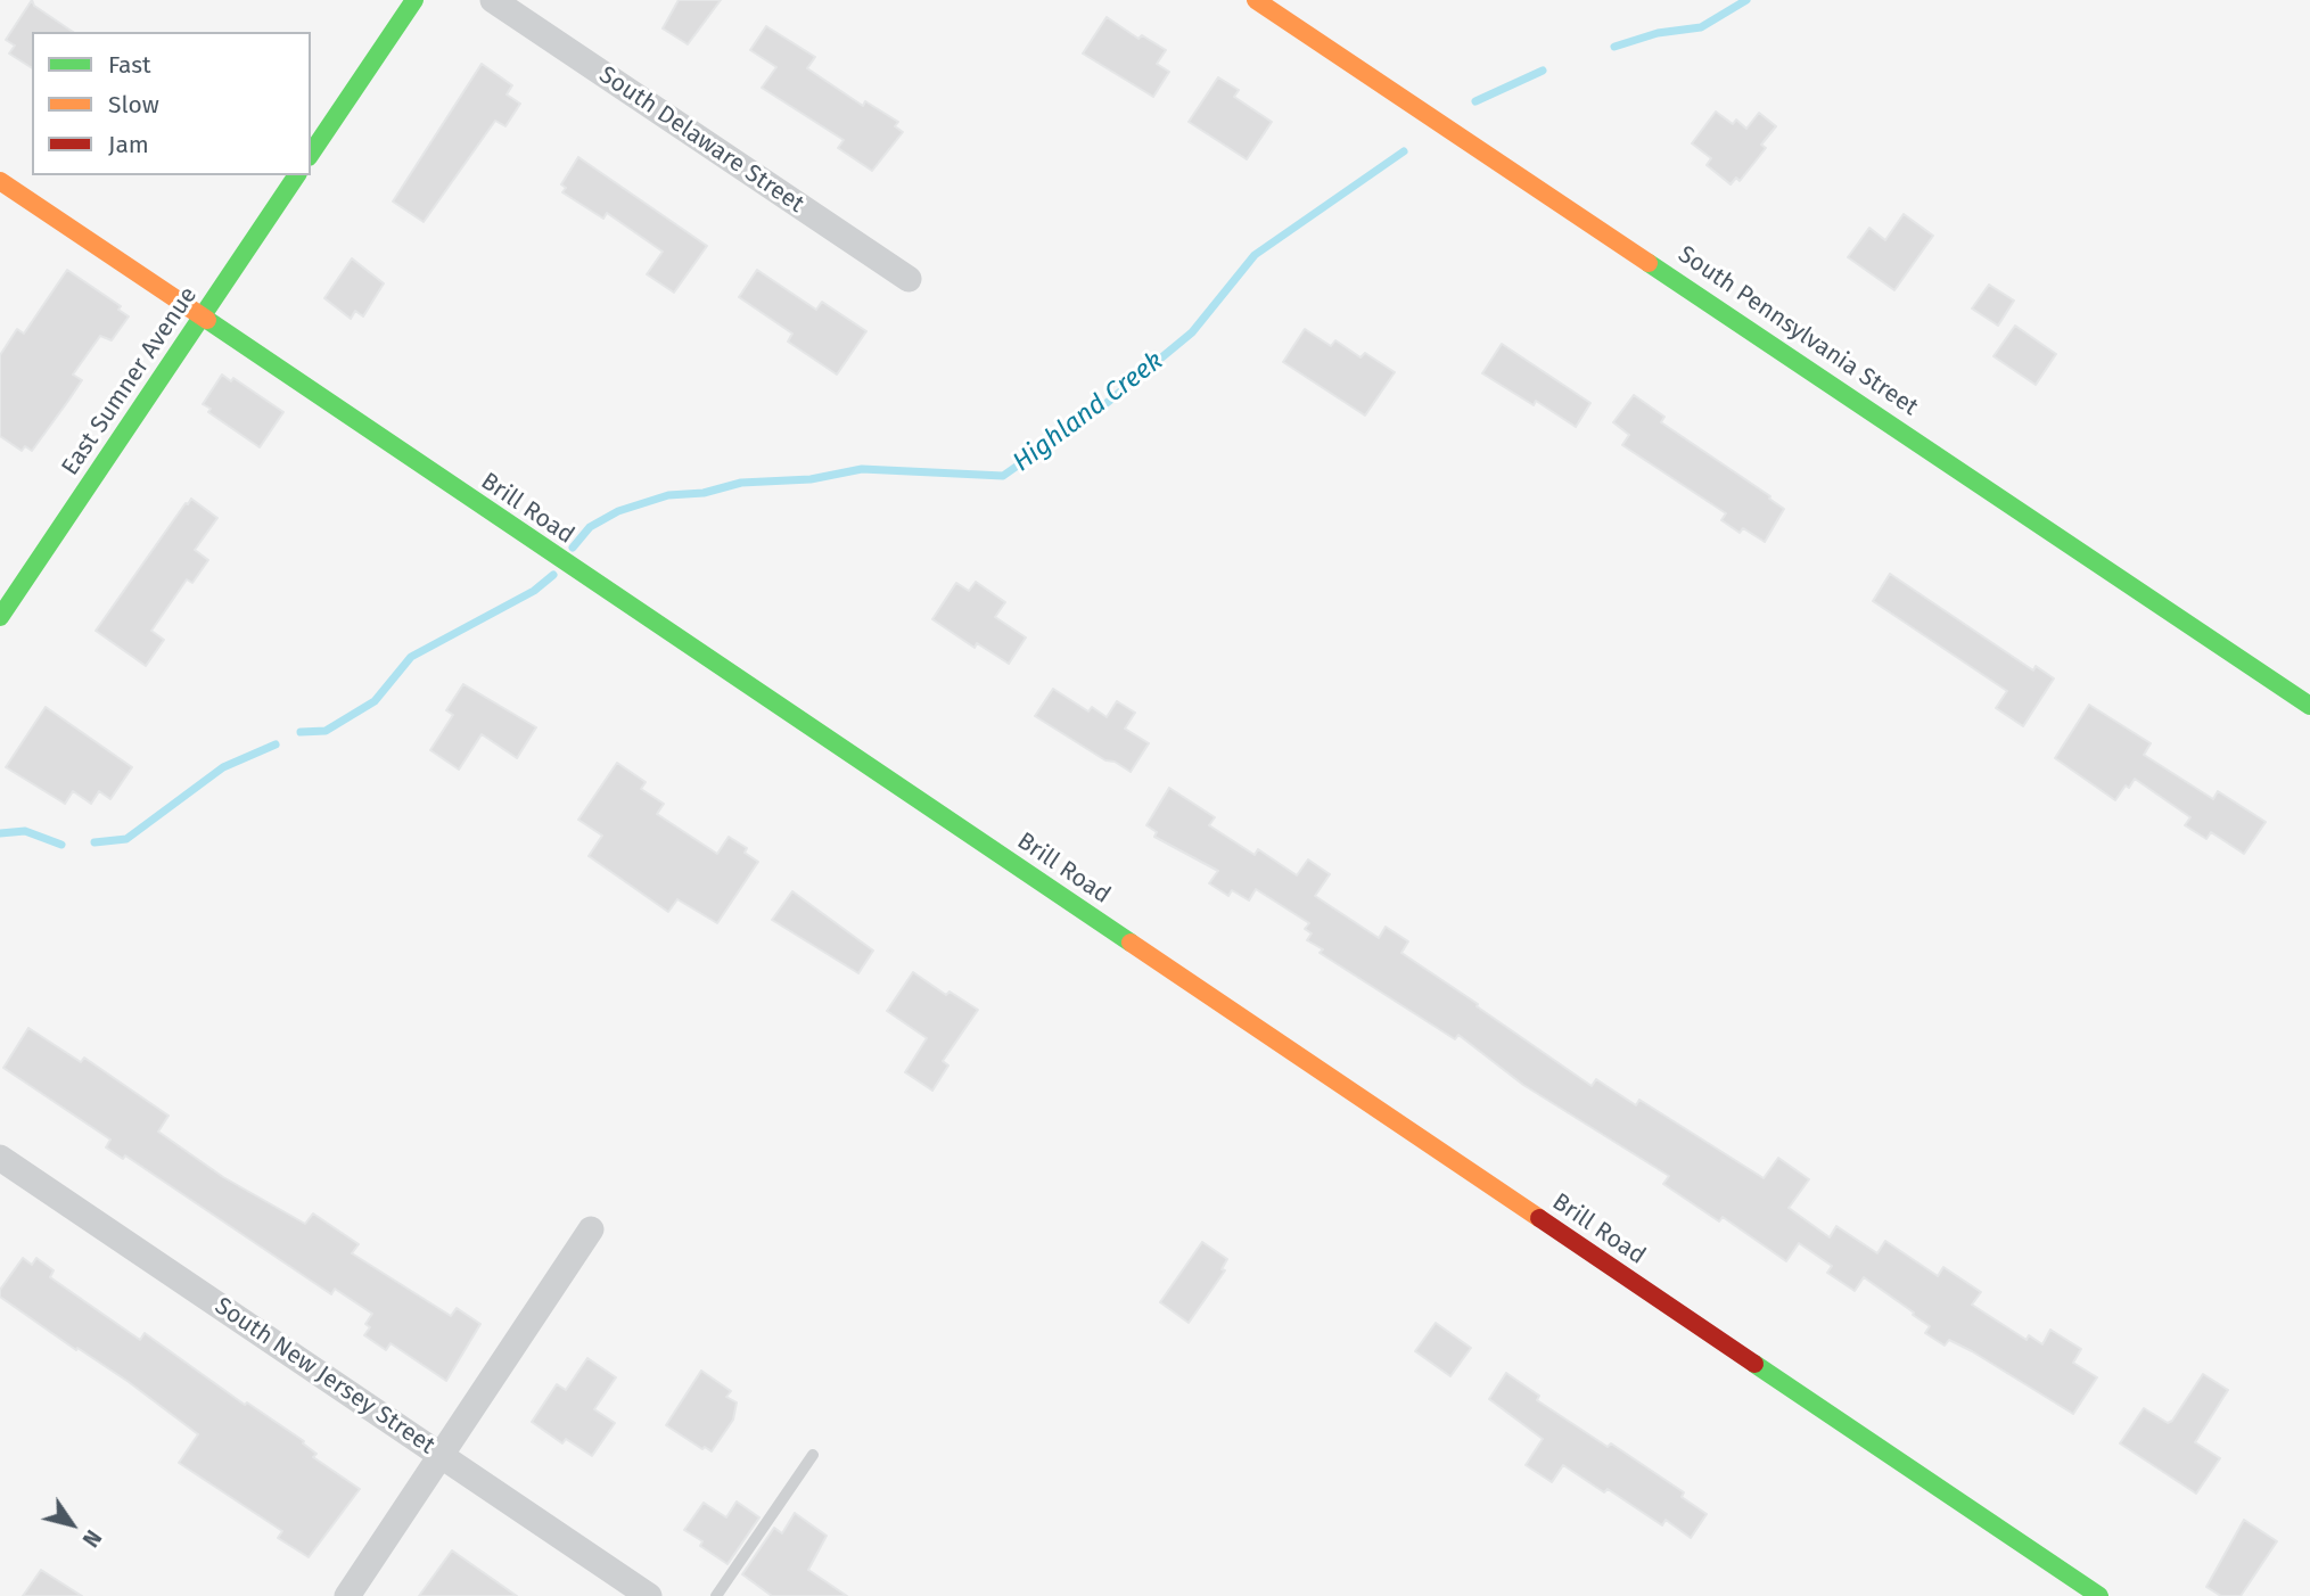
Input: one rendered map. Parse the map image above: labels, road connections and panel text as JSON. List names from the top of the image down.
{
  "streets": {
    "street": [
      "South Delaware Street",
      "South Pennsylvania Street",
      "East Sumner Avenue",
      "Brill Road",
      "South New Jersey Street"
    ]
  },
  "crossings": [
    ["East Sumner Avenue", "Brill Road"]
  ],
  "water": ["Highland Creek"],
  "legend": ["Fast", "Slow", "Jam"],
  "north": "bottom right"
}
